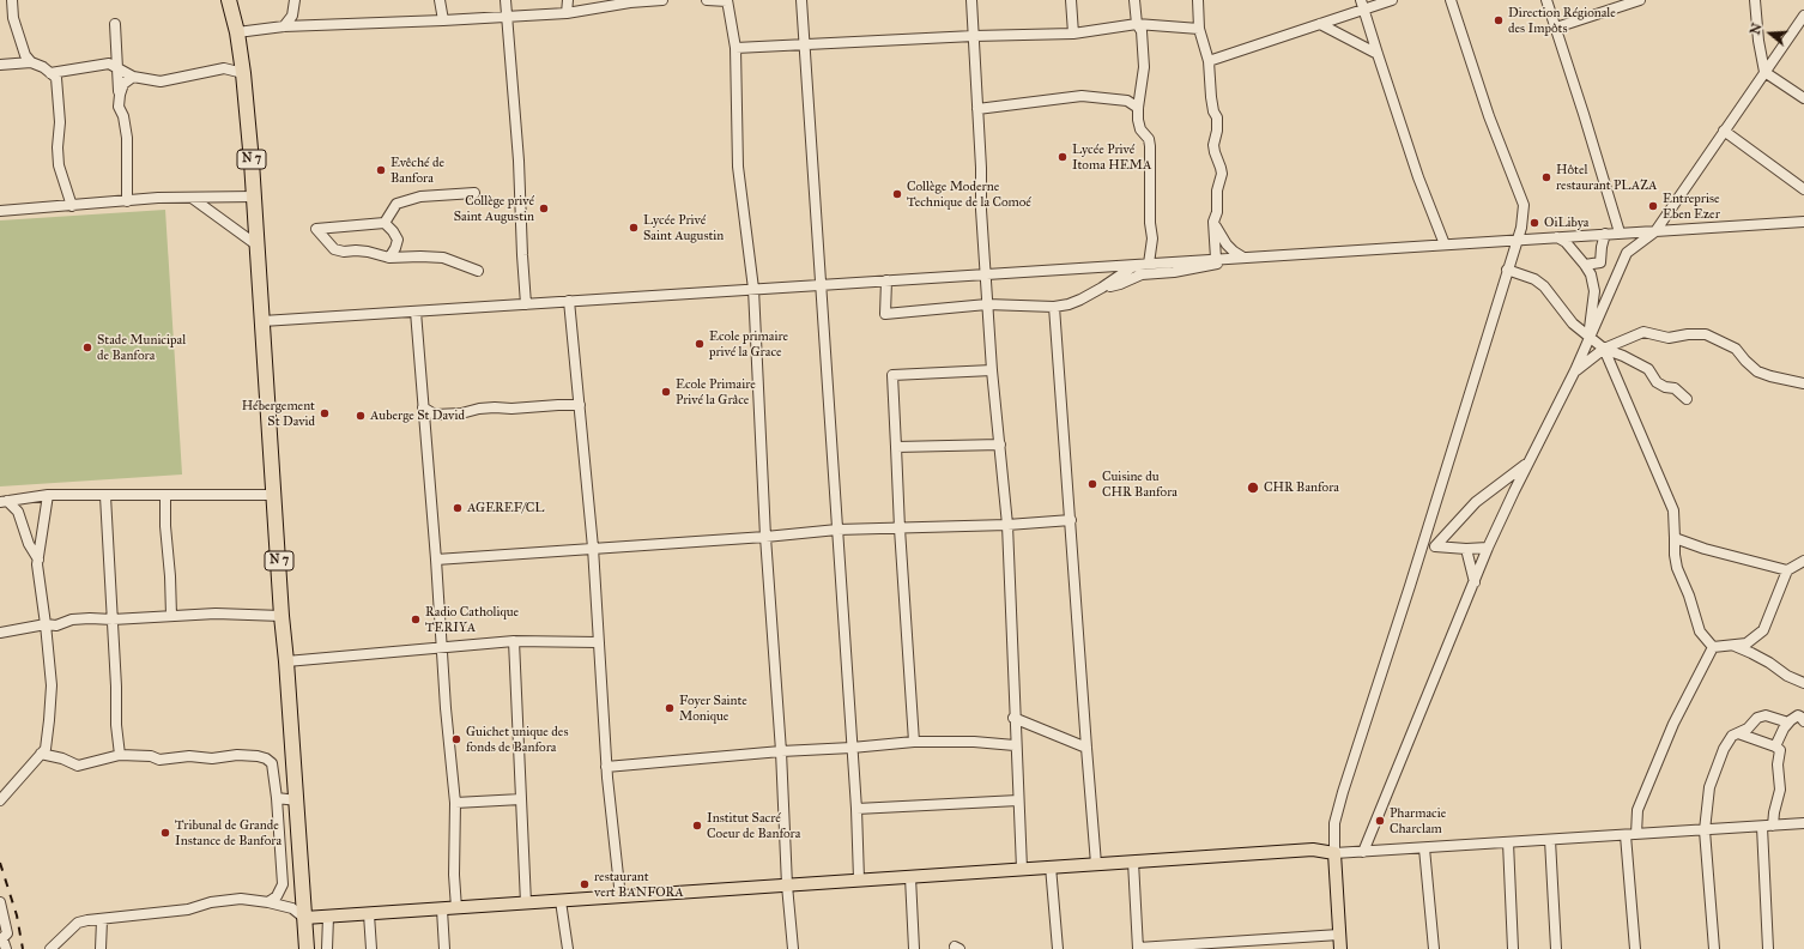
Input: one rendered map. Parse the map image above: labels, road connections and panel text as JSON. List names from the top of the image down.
{
  "streets": {
    "highway": ["N 7"]
  },
  "places": [
    "Direction Régionale des Impôts",
    "Lycée Privé Itoma HEMA",
    "Evêché de Banfora",
    "Hôtel restaurant PLAZA",
    "Collège Moderne Technique de la Comoé",
    "Entreprise Eben Ezer",
    "Collège privé Saint Augustin",
    "OiLibya",
    "Lycée Privé Saint Augustin",
    "Ecole primaire privé la Grace",
    "Stade Municipal de Banfora",
    "Ecole Primaire Privé la Grâce",
    "Hébergement St David",
    "Auberge St David",
    "Cuisine du CHR Banfora",
    "CHR Banfora",
    "AGEREF/CL",
    "Radio Catholique TERIYA",
    "Foyer Sainte Monique",
    "Guichet unique des fonds de Banfora",
    "Pharmacie Charclam",
    "Institut Sacré Coeur de Banfora",
    "Tribunal de Grande Instance de Banfora",
    "restaurant vert BANFORA"
  ],
  "north": "left"
}
